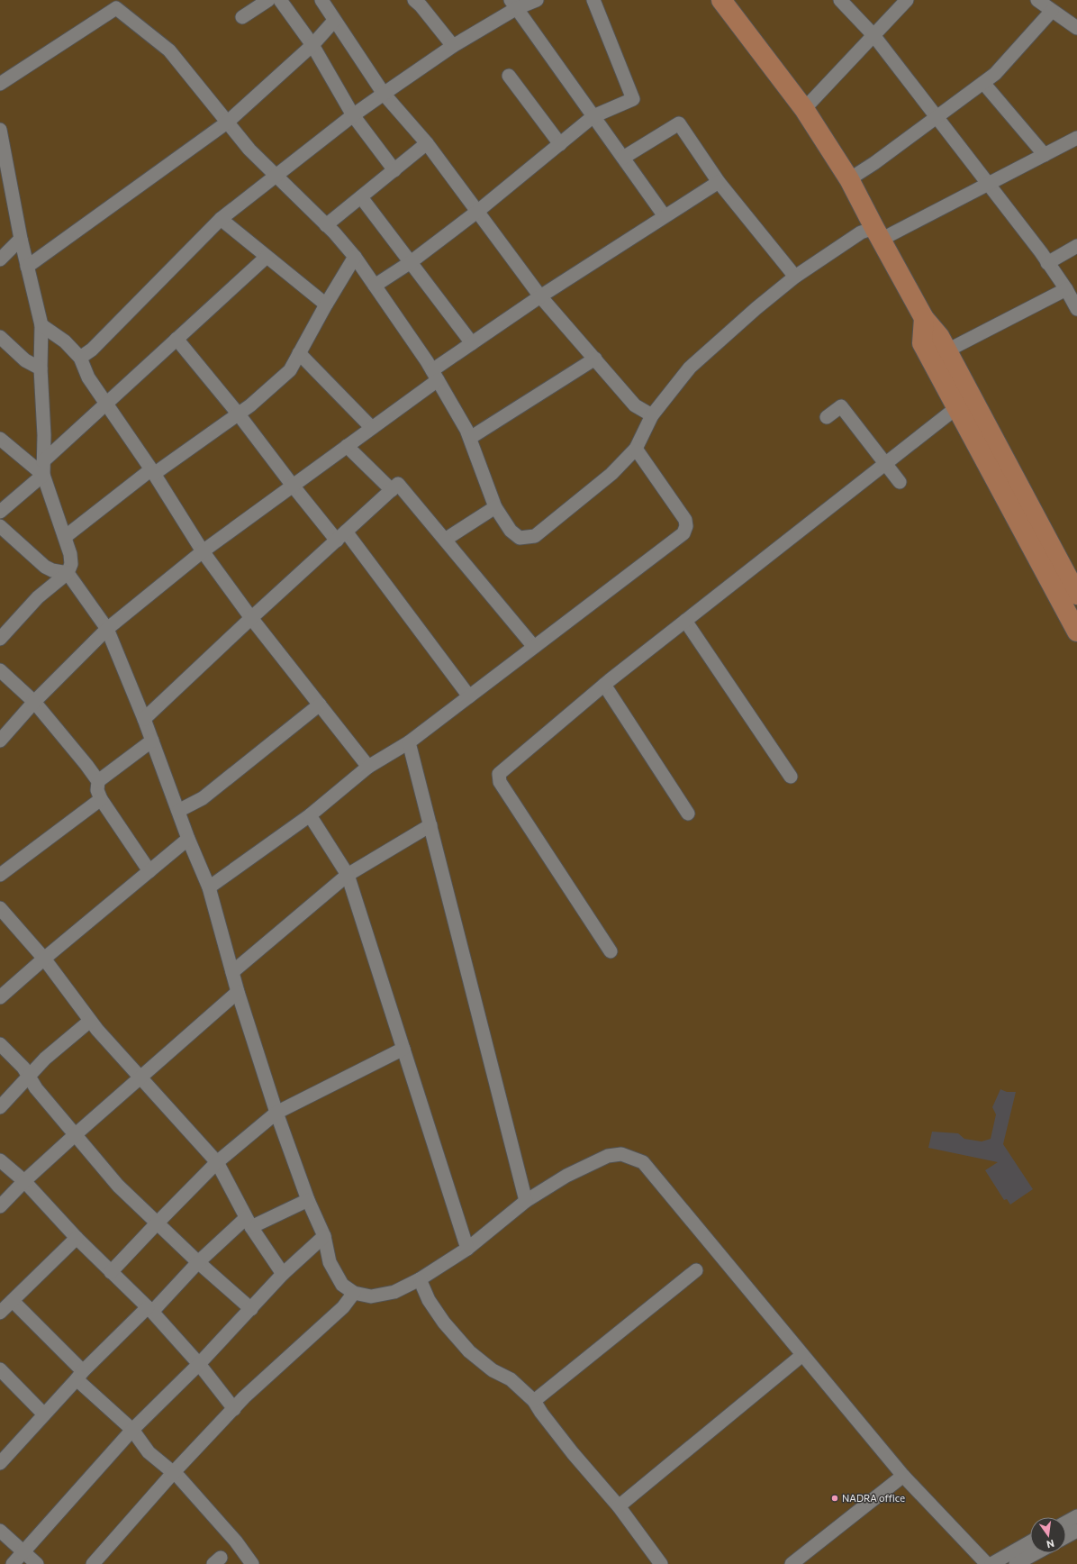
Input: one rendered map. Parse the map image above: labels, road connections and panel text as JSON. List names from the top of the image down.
{
  "places": ["NADRA office"],
  "north": "bottom"
}
